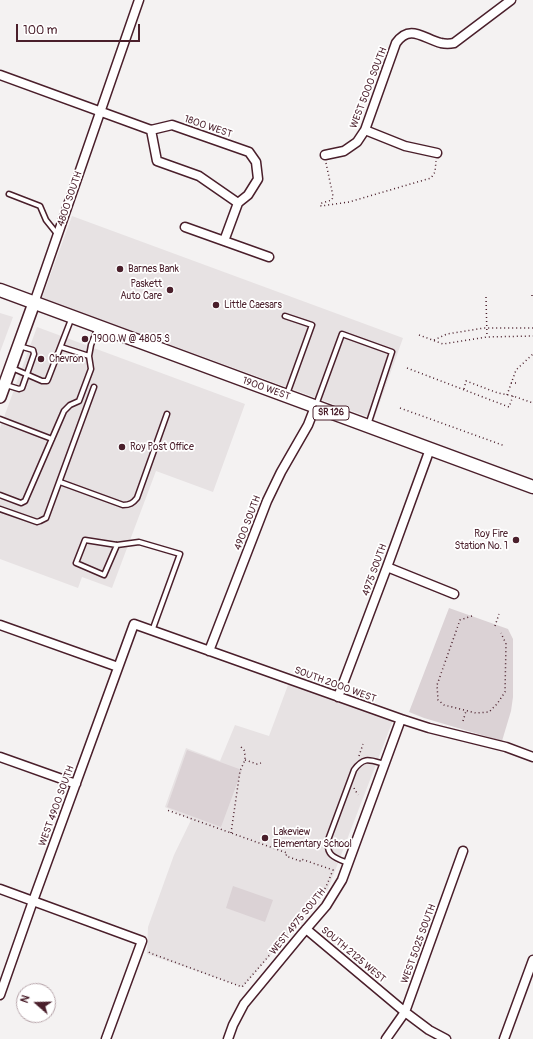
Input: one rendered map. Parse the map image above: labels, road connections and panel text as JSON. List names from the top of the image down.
{
  "streets": {
    "main road": ["4800 SOUTH", "1900 WEST", "SR 126"],
    "street": [
      "WEST 5000 SOUTH",
      "1800 WEST",
      "4900 SOUTH",
      "4975 SOUTH",
      "SOUTH 2000 WEST",
      "WEST 4900 SOUTH",
      "WEST 4975 SOUTH",
      "WEST 5025 SOUTH",
      "SOUTH 2125 WEST"
    ]
  },
  "crossings": [
    ["4800 SOUTH", "1900 WEST"],
    ["1900 WEST", "4900 SOUTH"],
    ["1900 WEST", "4975 SOUTH"],
    ["4900 SOUTH", "SOUTH 2000 WEST"],
    ["4975 SOUTH", "SOUTH 2000 WEST"],
    ["SOUTH 2000 WEST", "WEST 4900 SOUTH"],
    ["SOUTH 2000 WEST", "WEST 4975 SOUTH"],
    ["WEST 4975 SOUTH", "SOUTH 2125 WEST"],
    ["WEST 5025 SOUTH", "SOUTH 2125 WEST"]
  ],
  "places": [
    "Barnes Bank",
    "Paskett Auto Care",
    "Little Caesars",
    "1900 W @ 4805 S",
    "Chevron",
    "Roy Post Office",
    "Roy Fire Station No. 1",
    "Lakeview Elementary School"
  ],
  "scale_bar": "100 m",
  "north": "left"
}
